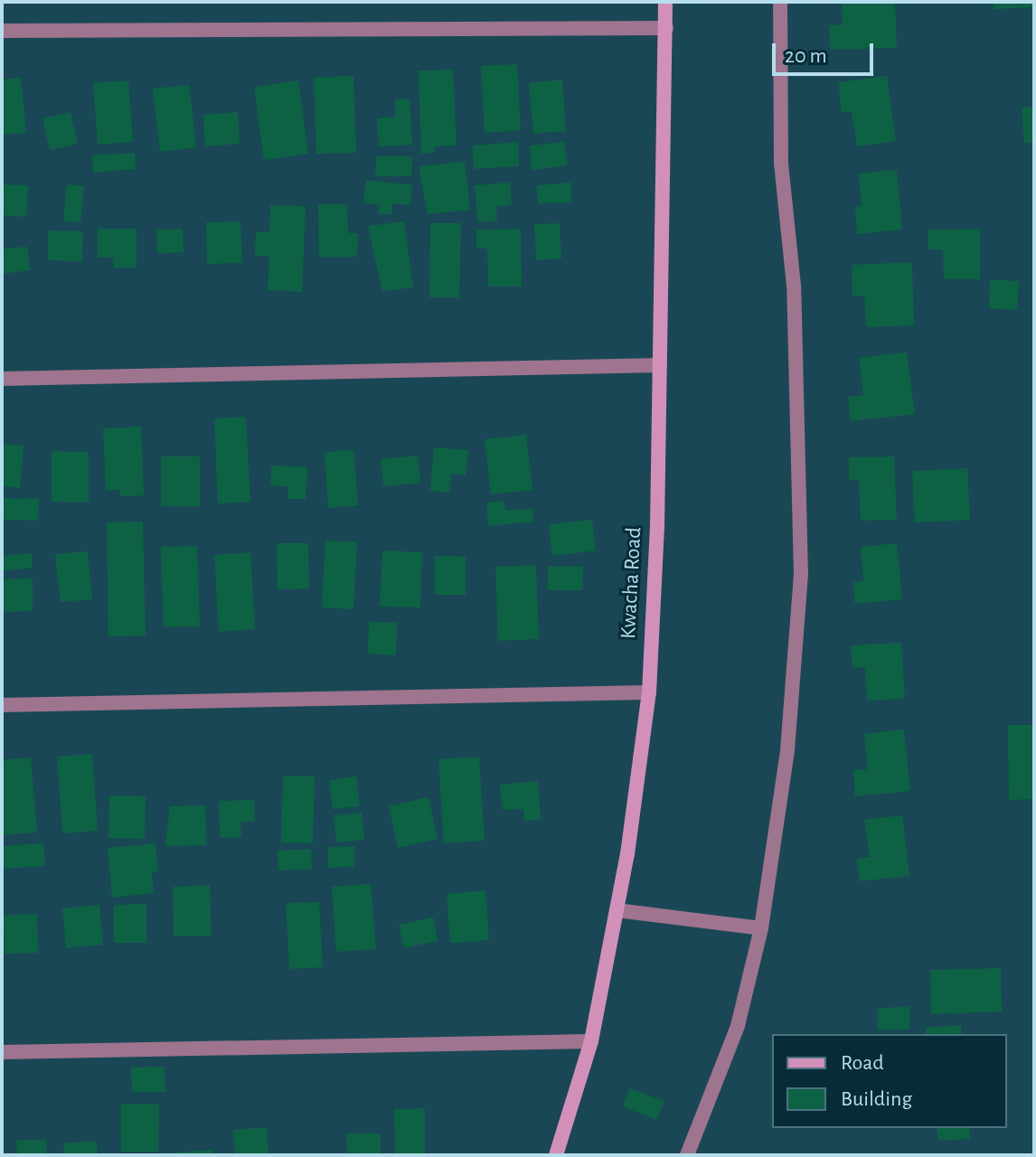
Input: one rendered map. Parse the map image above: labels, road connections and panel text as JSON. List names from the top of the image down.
{
  "streets": {
    "main road": ["Kwacha Road"]
  },
  "legend": ["Road", "Building"],
  "scale_bar": "20 m"
}
